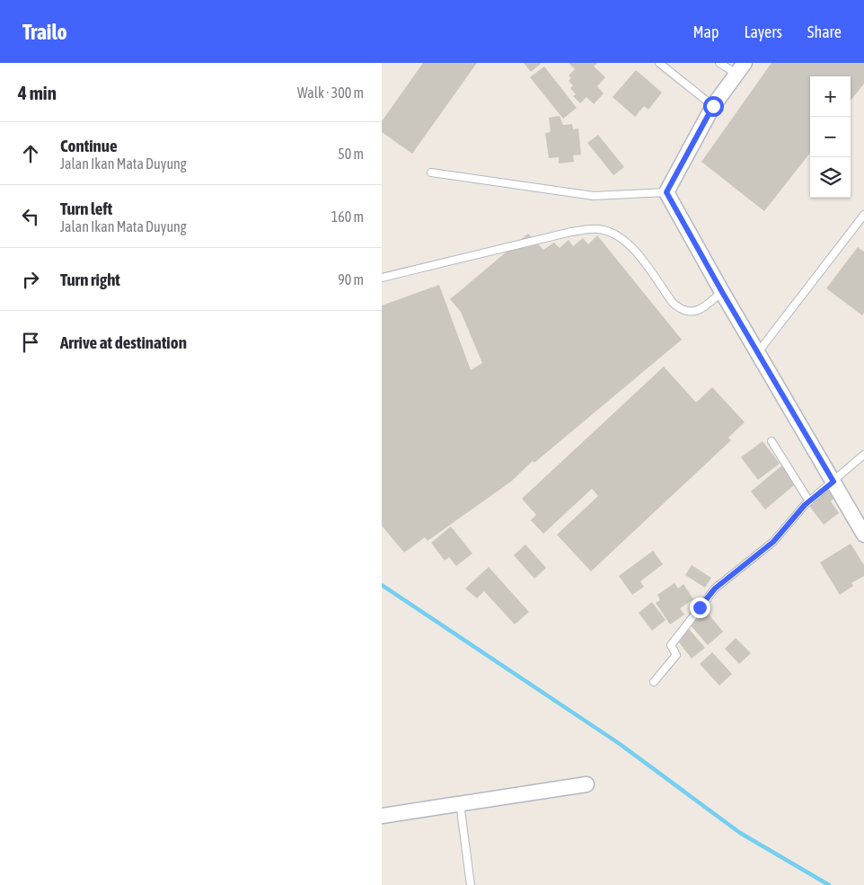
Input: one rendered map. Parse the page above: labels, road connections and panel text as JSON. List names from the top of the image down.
{
  "page": {
    "header": "Trailo",
    "nav": ["Map", "Layers", "Share"],
    "heading": ["4 min", "Walk · 300 m"],
    "map_buttons": ["+", "−"],
    "list": [
      ["Continue", "Jalan Ikan Mata Duyung", "50 m"],
      ["Turn left", "Jalan Ikan Mata Duyung", "160 m"],
      ["Turn right", "90 m"],
      "Arrive at destination"
    ]
  }
}
